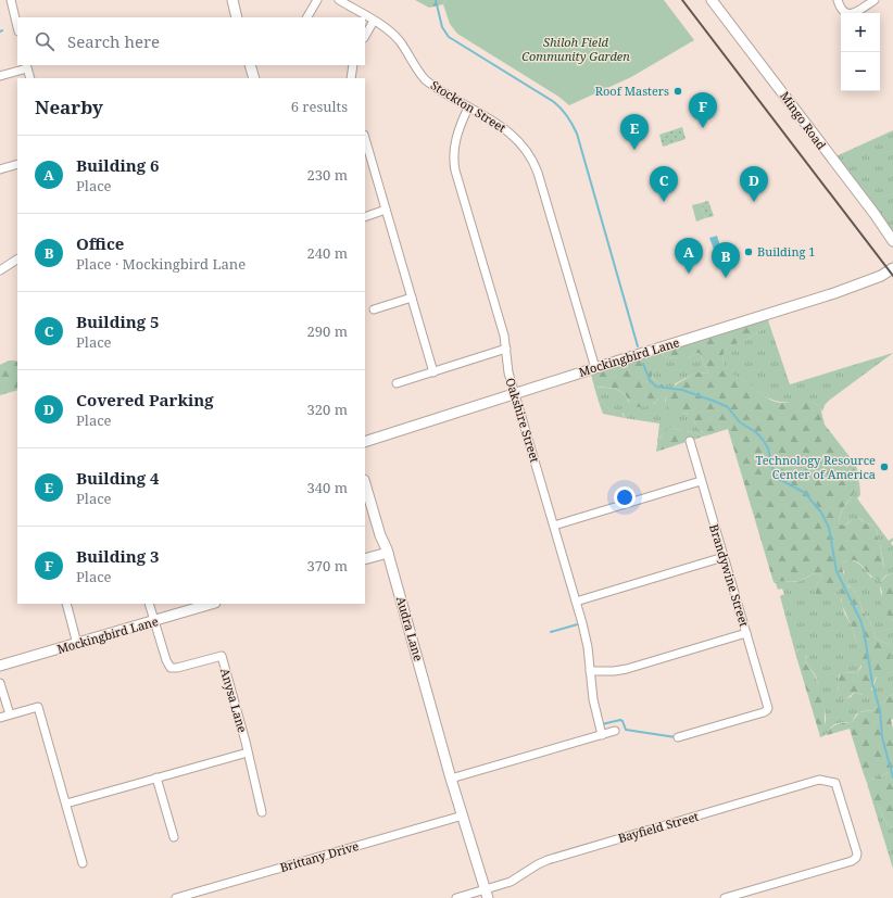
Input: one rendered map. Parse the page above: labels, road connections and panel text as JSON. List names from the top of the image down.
{
  "streets": {
    "street": [
      "Stockton Street",
      "Mingo Road",
      "Mockingbird Lane",
      "Oakshire Street",
      "Brandywine Street",
      "Audra Lane",
      "Anysa Lane",
      "Bayfield Street",
      "Brittany Drive"
    ]
  },
  "crossings": [
    ["Stockton Street", "Mockingbird Lane"],
    ["Stockton Street", "Oakshire Street"],
    ["Mockingbird Lane", "Oakshire Street"],
    ["Mockingbird Lane", "Anysa Lane"],
    ["Audra Lane", "Bayfield Street"],
    ["Audra Lane", "Brittany Drive"]
  ],
  "parks": ["Shiloh Field Community Garden"],
  "places": ["Roof Masters", "Building 1", "Technology Resource Center of America"],
  "page": {
    "map_buttons": ["+", "−"],
    "search": "Search here",
    "heading": ["Nearby", "6 results"],
    "pins": [
      "F",
      "E",
      "C",
      "D",
      "A",
      "B"
    ],
    "list": [
      {
        "mark": "A",
        "name": "Building 6",
        "note": "Place",
        "value": "230 m"
      },
      {
        "mark": "B",
        "name": "Office",
        "note": "Place · Mockingbird Lane",
        "value": "240 m"
      },
      {
        "mark": "C",
        "name": "Building 5",
        "note": "Place",
        "value": "290 m"
      },
      {
        "mark": "D",
        "name": "Covered Parking",
        "note": "Place",
        "value": "320 m"
      },
      {
        "mark": "E",
        "name": "Building 4",
        "note": "Place",
        "value": "340 m"
      },
      {
        "mark": "F",
        "name": "Building 3",
        "note": "Place",
        "value": "370 m"
      }
    ]
  }
}
